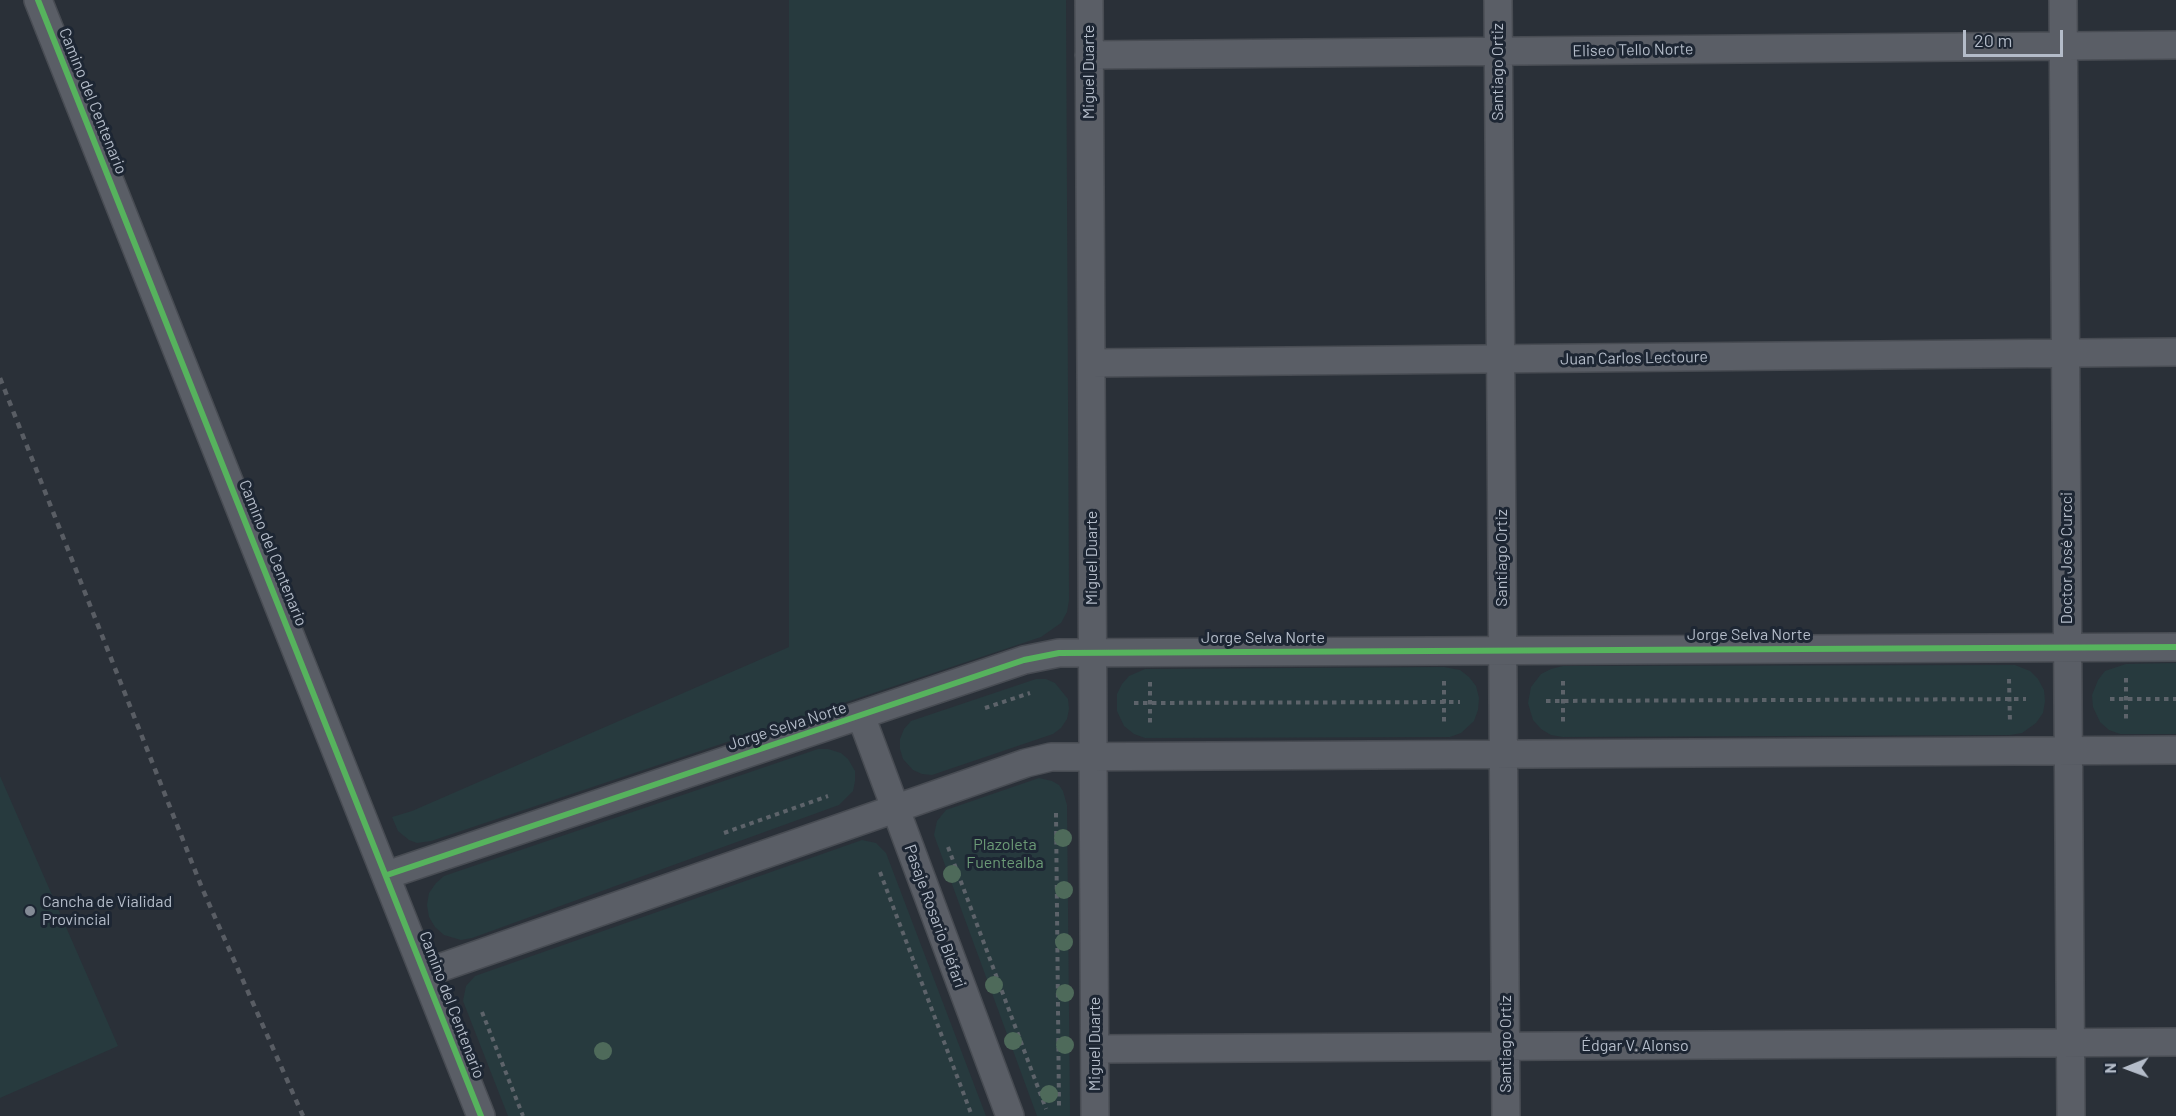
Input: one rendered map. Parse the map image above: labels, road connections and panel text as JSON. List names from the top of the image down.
{
  "streets": {
    "street": [
      "Eliseo Tello Norte",
      "Miguel Duarte",
      "Santiago Ortiz",
      "Camino del Centenario",
      "Juan Carlos Lectoure",
      "Doctor José Curcci",
      "Jorge Selva Norte",
      "Pasaje Rosario Bléfari",
      "Édgar V. Alonso"
    ]
  },
  "crossings": [
    ["Eliseo Tello Norte", "Miguel Duarte"],
    ["Eliseo Tello Norte", "Santiago Ortiz"],
    ["Eliseo Tello Norte", "Doctor José Curcci"],
    ["Miguel Duarte", "Juan Carlos Lectoure"],
    ["Miguel Duarte", "Jorge Selva Norte"],
    ["Miguel Duarte", "Édgar V. Alonso"],
    ["Santiago Ortiz", "Juan Carlos Lectoure"],
    ["Santiago Ortiz", "Jorge Selva Norte"],
    ["Santiago Ortiz", "Édgar V. Alonso"],
    ["Camino del Centenario", "Jorge Selva Norte"],
    ["Juan Carlos Lectoure", "Doctor José Curcci"],
    ["Doctor José Curcci", "Jorge Selva Norte"],
    ["Doctor José Curcci", "Édgar V. Alonso"],
    ["Jorge Selva Norte", "Pasaje Rosario Bléfari"]
  ],
  "parks": ["Plazoleta Fuentealba"],
  "places": ["Cancha de Vialidad Provincial"],
  "scale_bar": "20 m",
  "north": "left"
}
